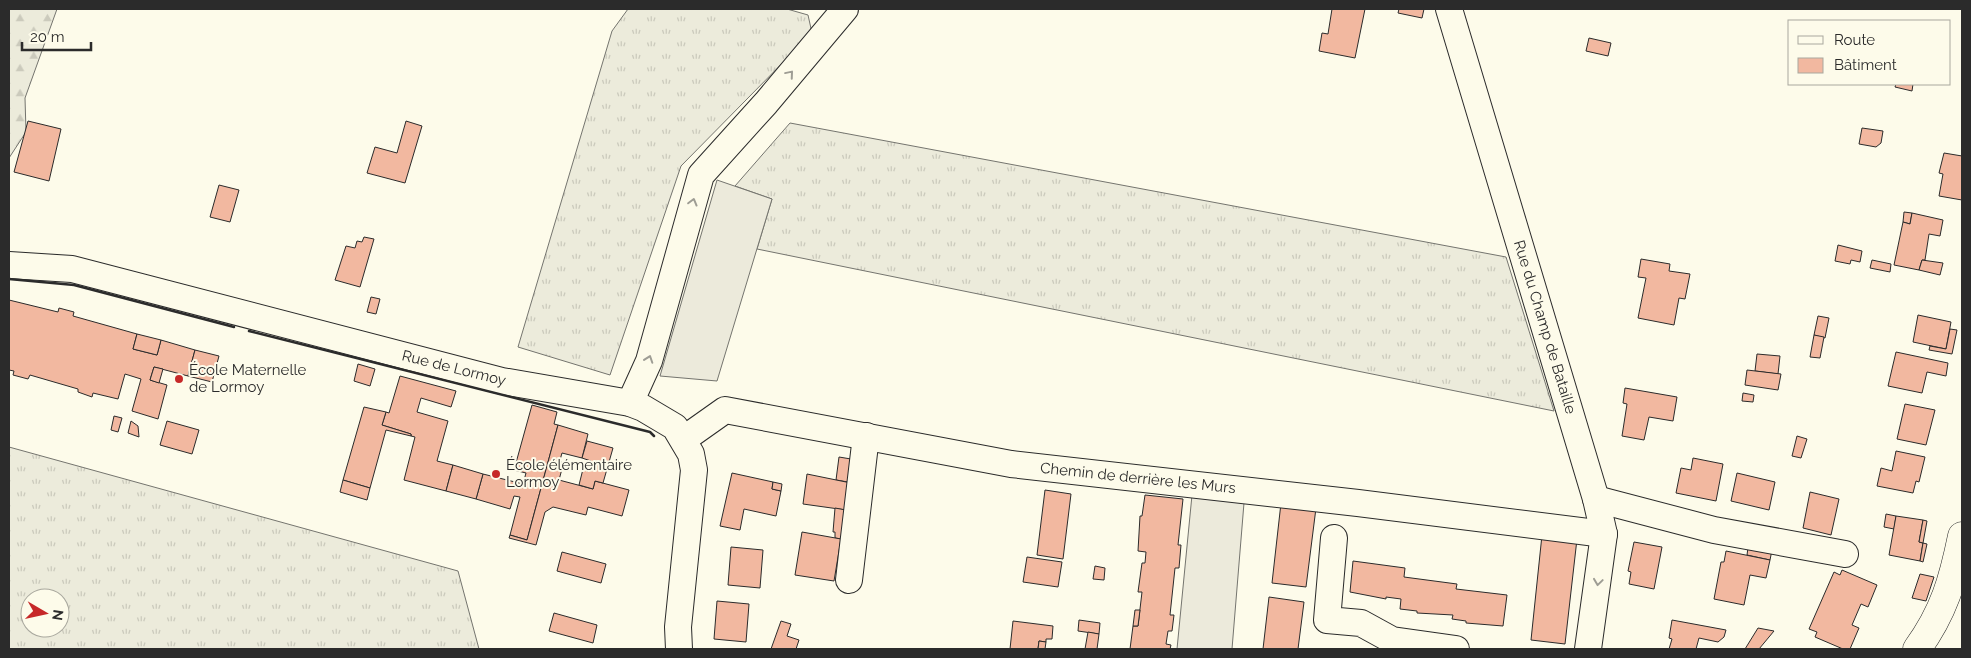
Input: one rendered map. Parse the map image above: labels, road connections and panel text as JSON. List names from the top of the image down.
{
  "streets": {
    "street": ["Rue du Champ de Bataille", "Rue de Lormoy", "Chemin de derrière les Murs"]
  },
  "crossings": [
    ["Rue du Champ de Bataille", "Chemin de derrière les Murs"],
    ["Rue de Lormoy", "Chemin de derrière les Murs"]
  ],
  "places": ["École Maternelle de Lormoy", "École élémentaire Lormoy"],
  "legend": ["Route", "Bâtiment"],
  "scale_bar": "20 m",
  "north": "right"
}
